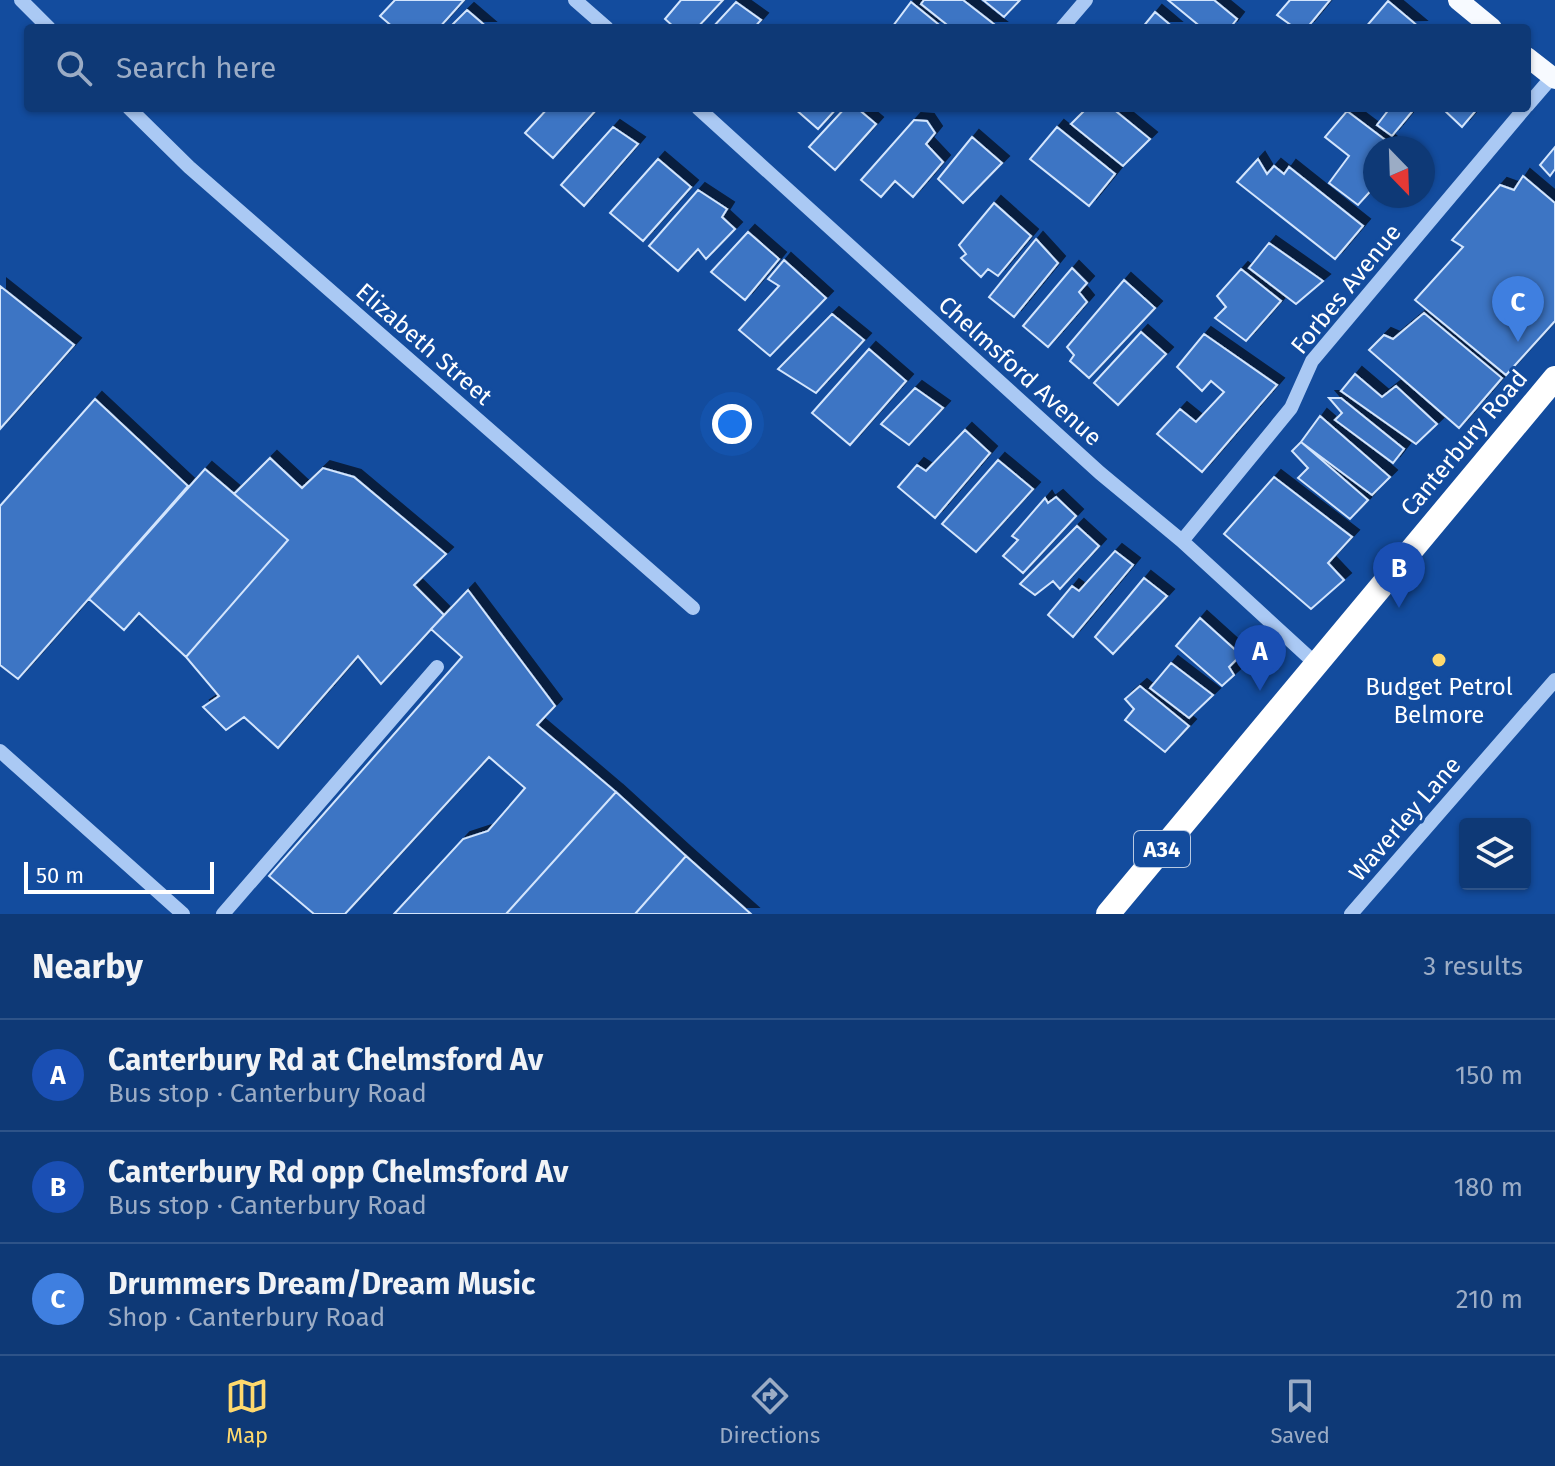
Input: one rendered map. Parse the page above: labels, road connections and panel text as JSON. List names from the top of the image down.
{
  "streets": {
    "highway": ["Canterbury Road", "A34"],
    "street": [
      "Forbes Avenue",
      "Elizabeth Street",
      "Chelmsford Avenue",
      "Waverley Lane"
    ]
  },
  "crossings": [
    ["Forbes Avenue", "Chelmsford Avenue"],
    ["Chelmsford Avenue", "Canterbury Road"]
  ],
  "places": ["Budget Petrol Belmore"],
  "scale_bar": "50 m",
  "north": "bottom right",
  "page": {
    "search": "Search here",
    "pins": ["C", "B", "A"],
    "scale": "50 m",
    "heading": ["Nearby", "3 results"],
    "list": [
      {
        "mark": "A",
        "name": "Canterbury Rd at Chelmsford Av",
        "note": "Bus stop · Canterbury Road",
        "value": "150 m"
      },
      {
        "mark": "B",
        "name": "Canterbury Rd opp Chelmsford Av",
        "note": "Bus stop · Canterbury Road",
        "value": "180 m"
      },
      {
        "mark": "C",
        "name": "Drummers Dream/Dream Music",
        "note": "Shop · Canterbury Road",
        "value": "210 m"
      }
    ],
    "nav": ["Map", "Directions", "Saved"]
  }
}
